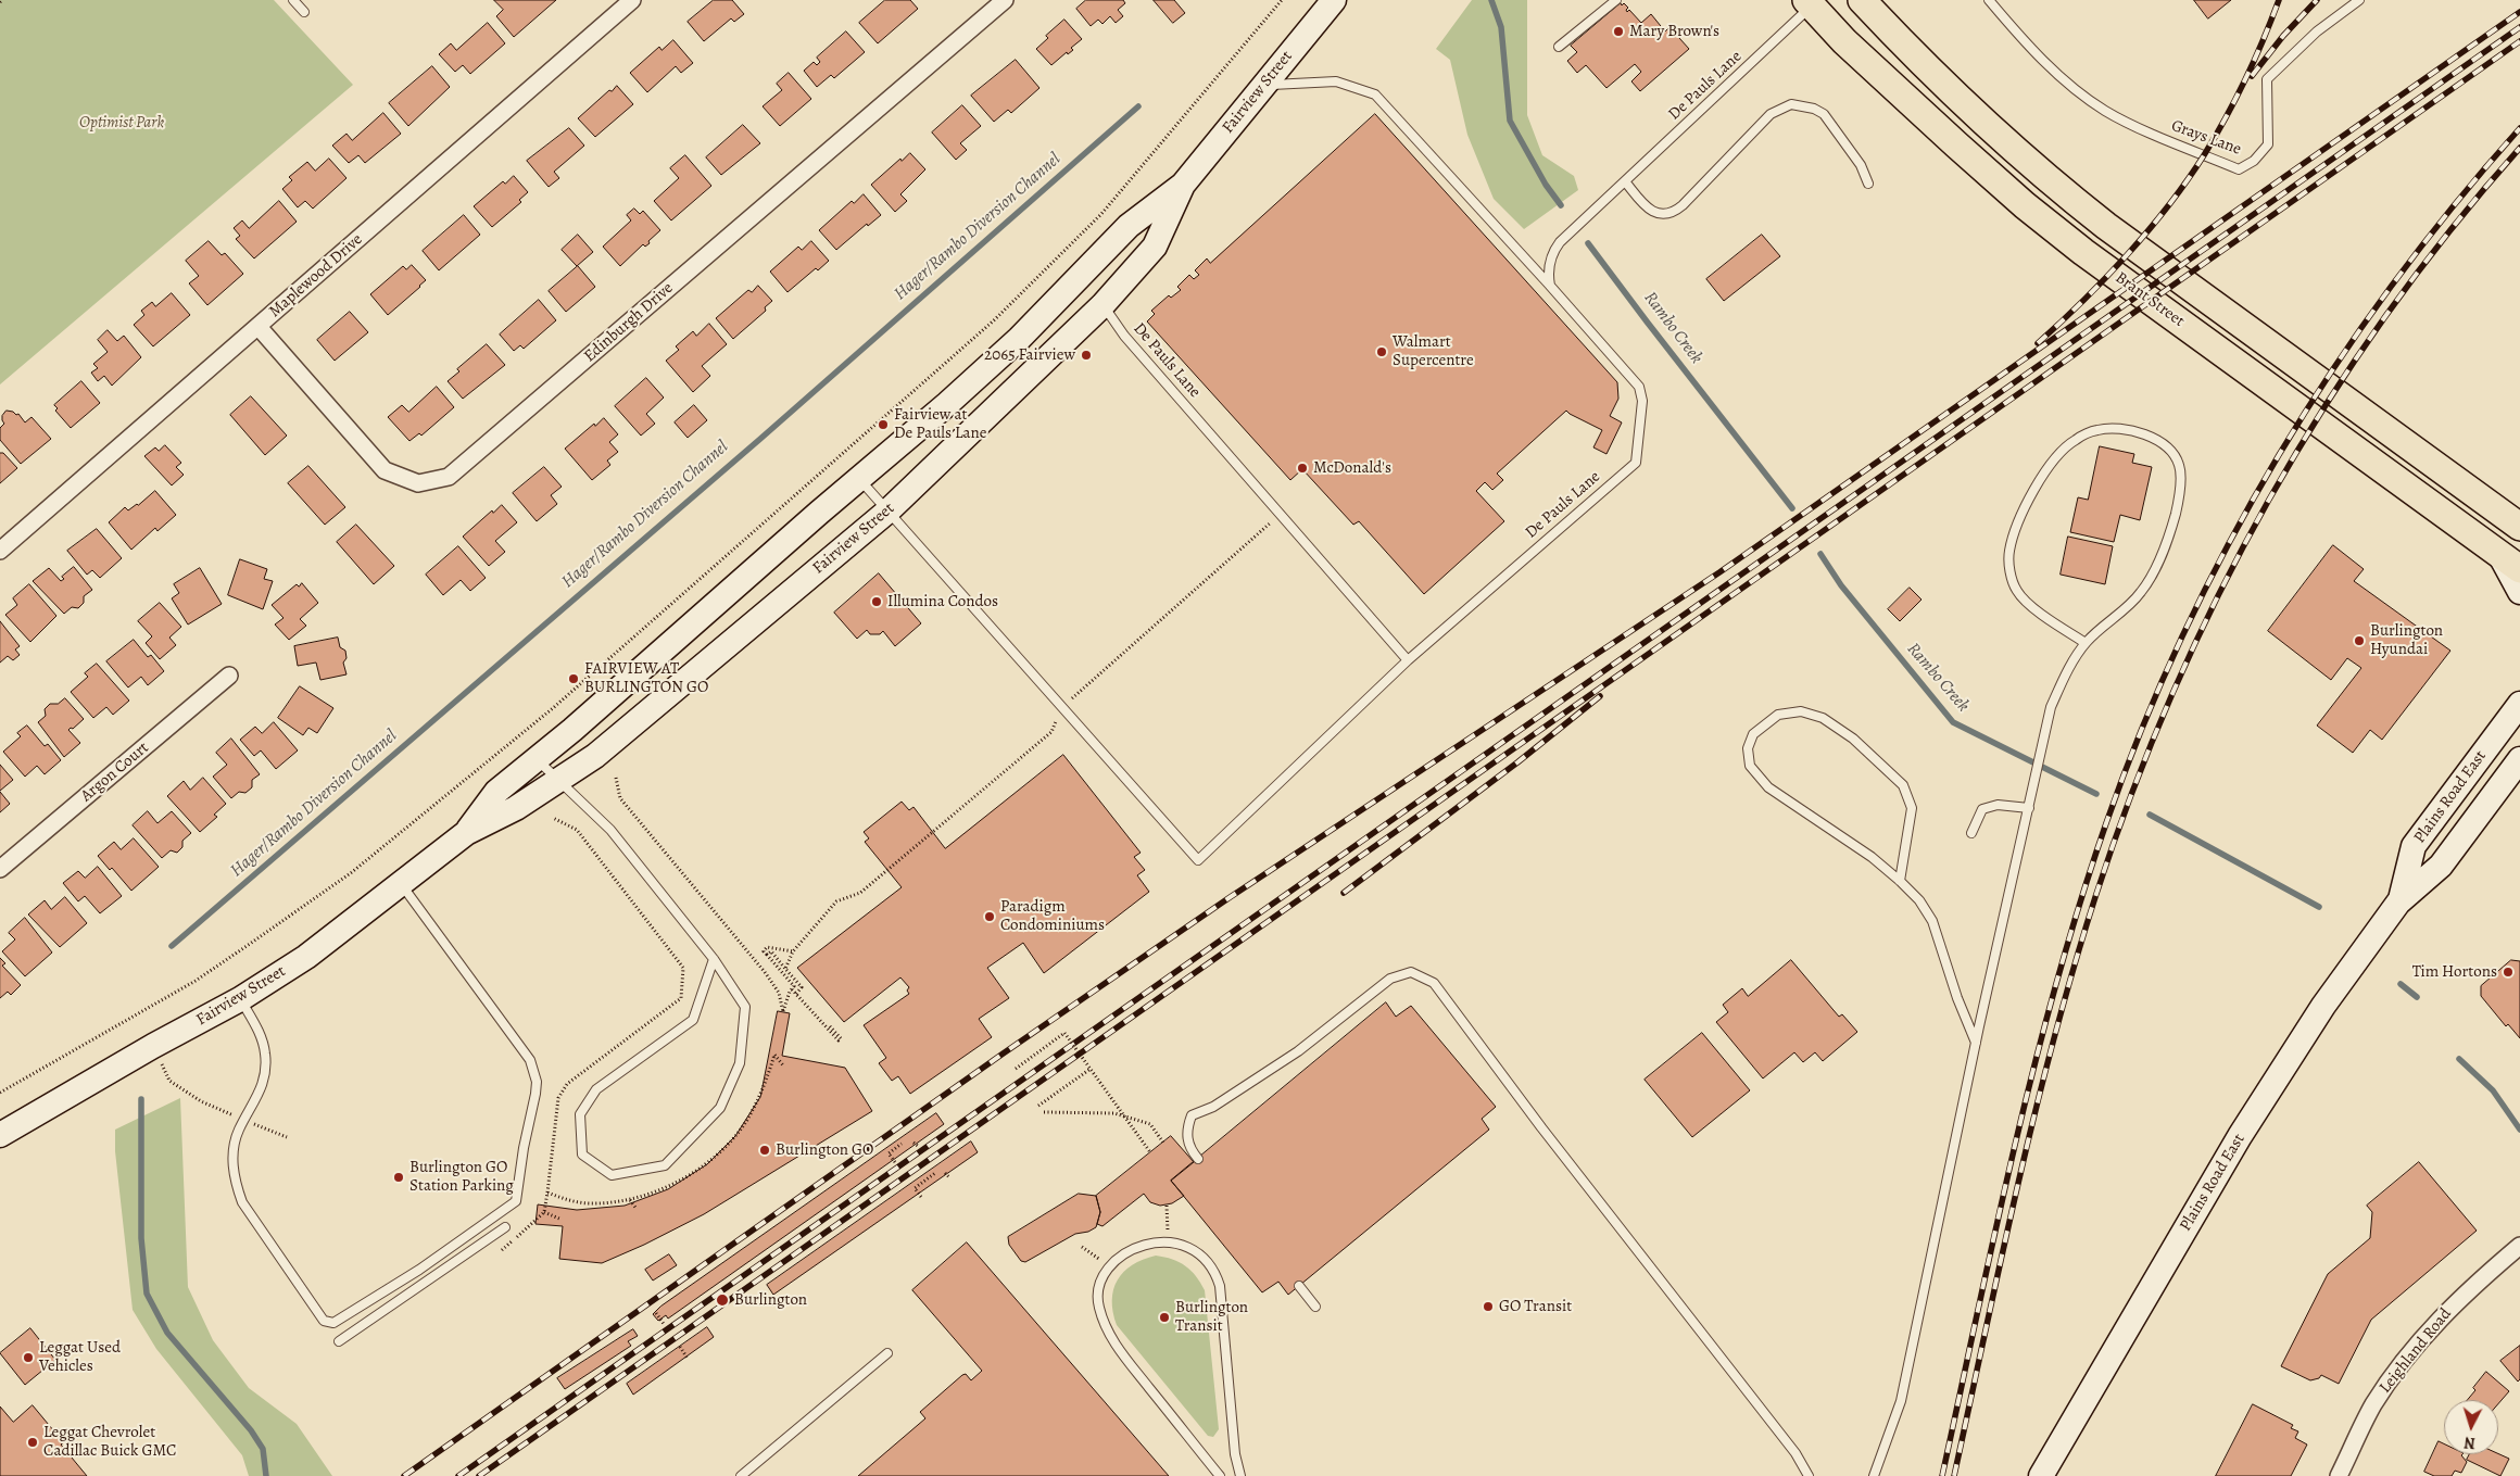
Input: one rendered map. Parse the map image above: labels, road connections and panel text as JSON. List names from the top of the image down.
{
  "streets": {
    "main road": ["Fairview Street", "Brant Street", "Plains Road East"],
    "street": [
      "Maplewood Drive",
      "Edinburgh Drive",
      "Argon Court",
      "Leighland Road"
    ],
    "lane": ["De Pauls Lane", "Grays Lane"]
  },
  "crossings": [
    ["De Pauls Lane", "Fairview Street"],
    ["De Pauls Lane", "Brant Street"],
    ["Maplewood Drive", "Edinburgh Drive"]
  ],
  "water": ["Hager/Rambo Diversion Channel", "Rambo Creek"],
  "parks": ["Optimist Park"],
  "places": [
    "Mary Brown's",
    "Walmart Supercentre",
    "2065 Fairview",
    "Fairview at De Pauls Lane",
    "McDonald's",
    "Illumina Condos",
    "Burlington Hyundai",
    "FAIRVIEW AT BURLINGTON GO",
    "Paradigm Condominiums",
    "Tim Hortons",
    "Burlington GO",
    "Burlington GO Station Parking",
    "Burlington",
    "GO Transit",
    "Burlington Transit",
    "Leggat Used Vehicles",
    "Leggat Chevrolet Cadillac Buick GMC"
  ],
  "north": "bottom"
}
